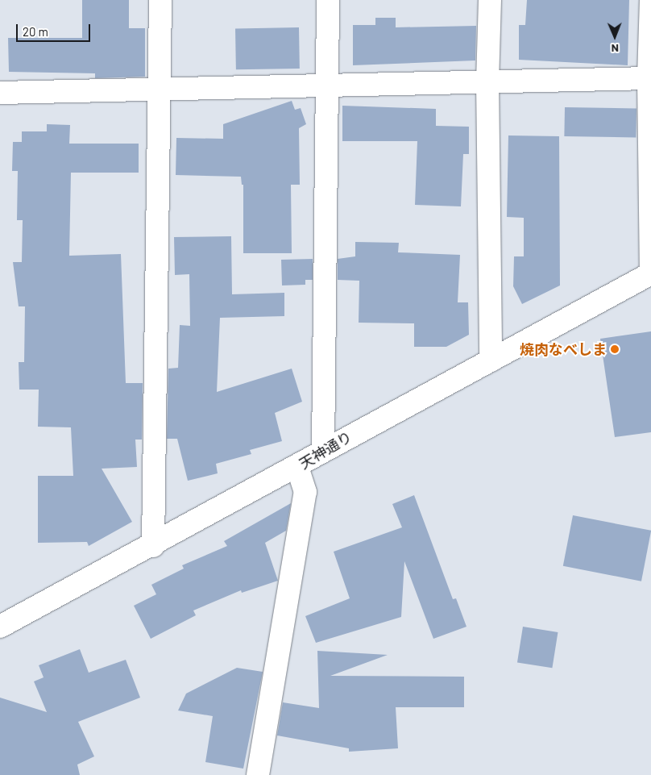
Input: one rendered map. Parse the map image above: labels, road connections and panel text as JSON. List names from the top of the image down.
{
  "streets": {
    "street": ["天神通り"]
  },
  "places": ["焼肉なべしま"],
  "scale_bar": "20 m",
  "north": "bottom"
}
